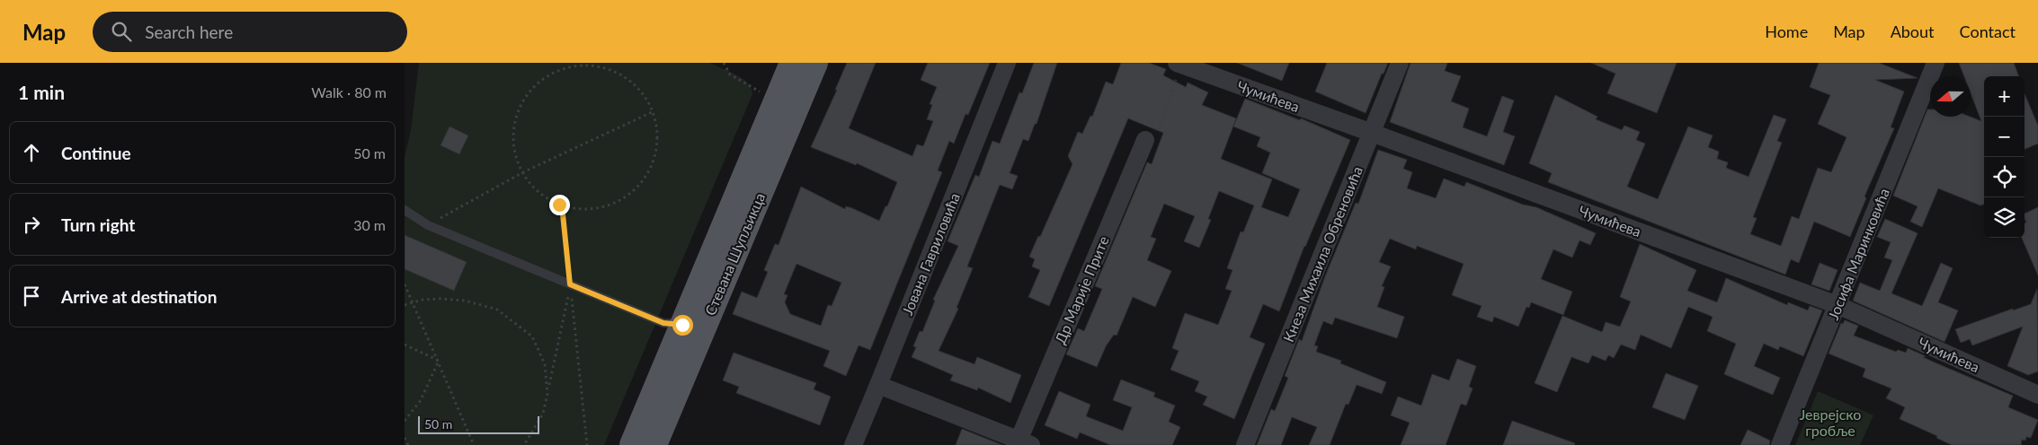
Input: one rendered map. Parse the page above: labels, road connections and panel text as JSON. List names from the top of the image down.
{
  "streets": {
    "main road": ["Стевана Шупљикца"],
    "street": [
      "Чумићева",
      "Јована Гавриловића",
      "Кнеза Михаила Обреновића",
      "Јосифа Маринковића",
      "Др Марије Прите"
    ]
  },
  "crossings": [
    ["Чумићева", "Кнеза Михаила Обреновића"],
    ["Чумићева", "Јосифа Маринковића"]
  ],
  "parks": ["Јеврејско гробље"],
  "scale_bar": "50 m",
  "north": "left",
  "page": {
    "header": "Map",
    "search": "Search here",
    "nav": [
      "Home",
      "Map",
      "About",
      "Contact"
    ],
    "heading": ["1 min", "Walk · 80 m"],
    "map_buttons": ["+", "−"],
    "list": [
      ["Continue", "50 m"],
      ["Turn right", "30 m"],
      "Arrive at destination"
    ],
    "scale": "50 m"
  }
}
